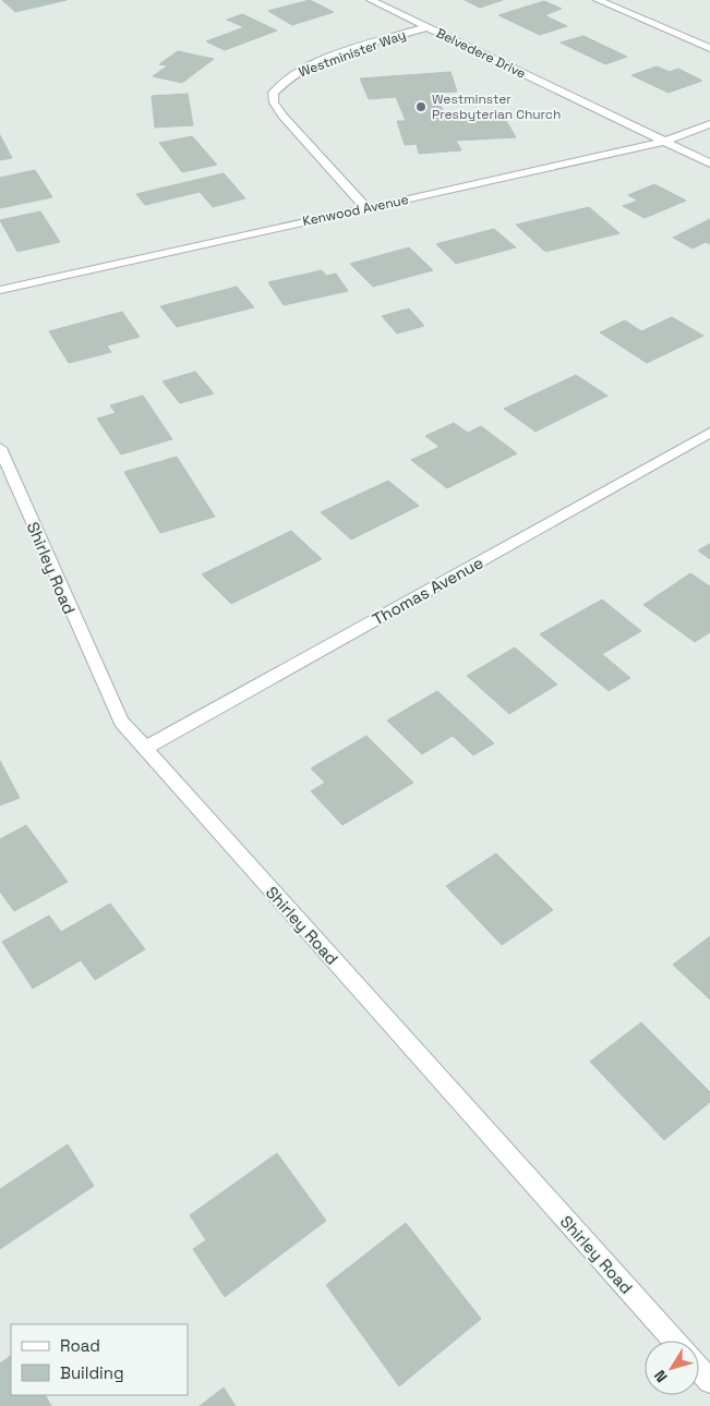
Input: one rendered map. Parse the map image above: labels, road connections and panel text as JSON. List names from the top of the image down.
{
  "streets": {
    "street": [
      "Westminister Way",
      "Belvedere Drive",
      "Kenwood Avenue",
      "Shirley Road",
      "Thomas Avenue"
    ]
  },
  "crossings": [
    ["Westminister Way", "Belvedere Drive"],
    ["Westminister Way", "Kenwood Avenue"],
    ["Belvedere Drive", "Kenwood Avenue"],
    ["Shirley Road", "Thomas Avenue"]
  ],
  "places": ["Westminster Presbyterian Church"],
  "legend": ["Road", "Building"],
  "north": "bottom left"
}
